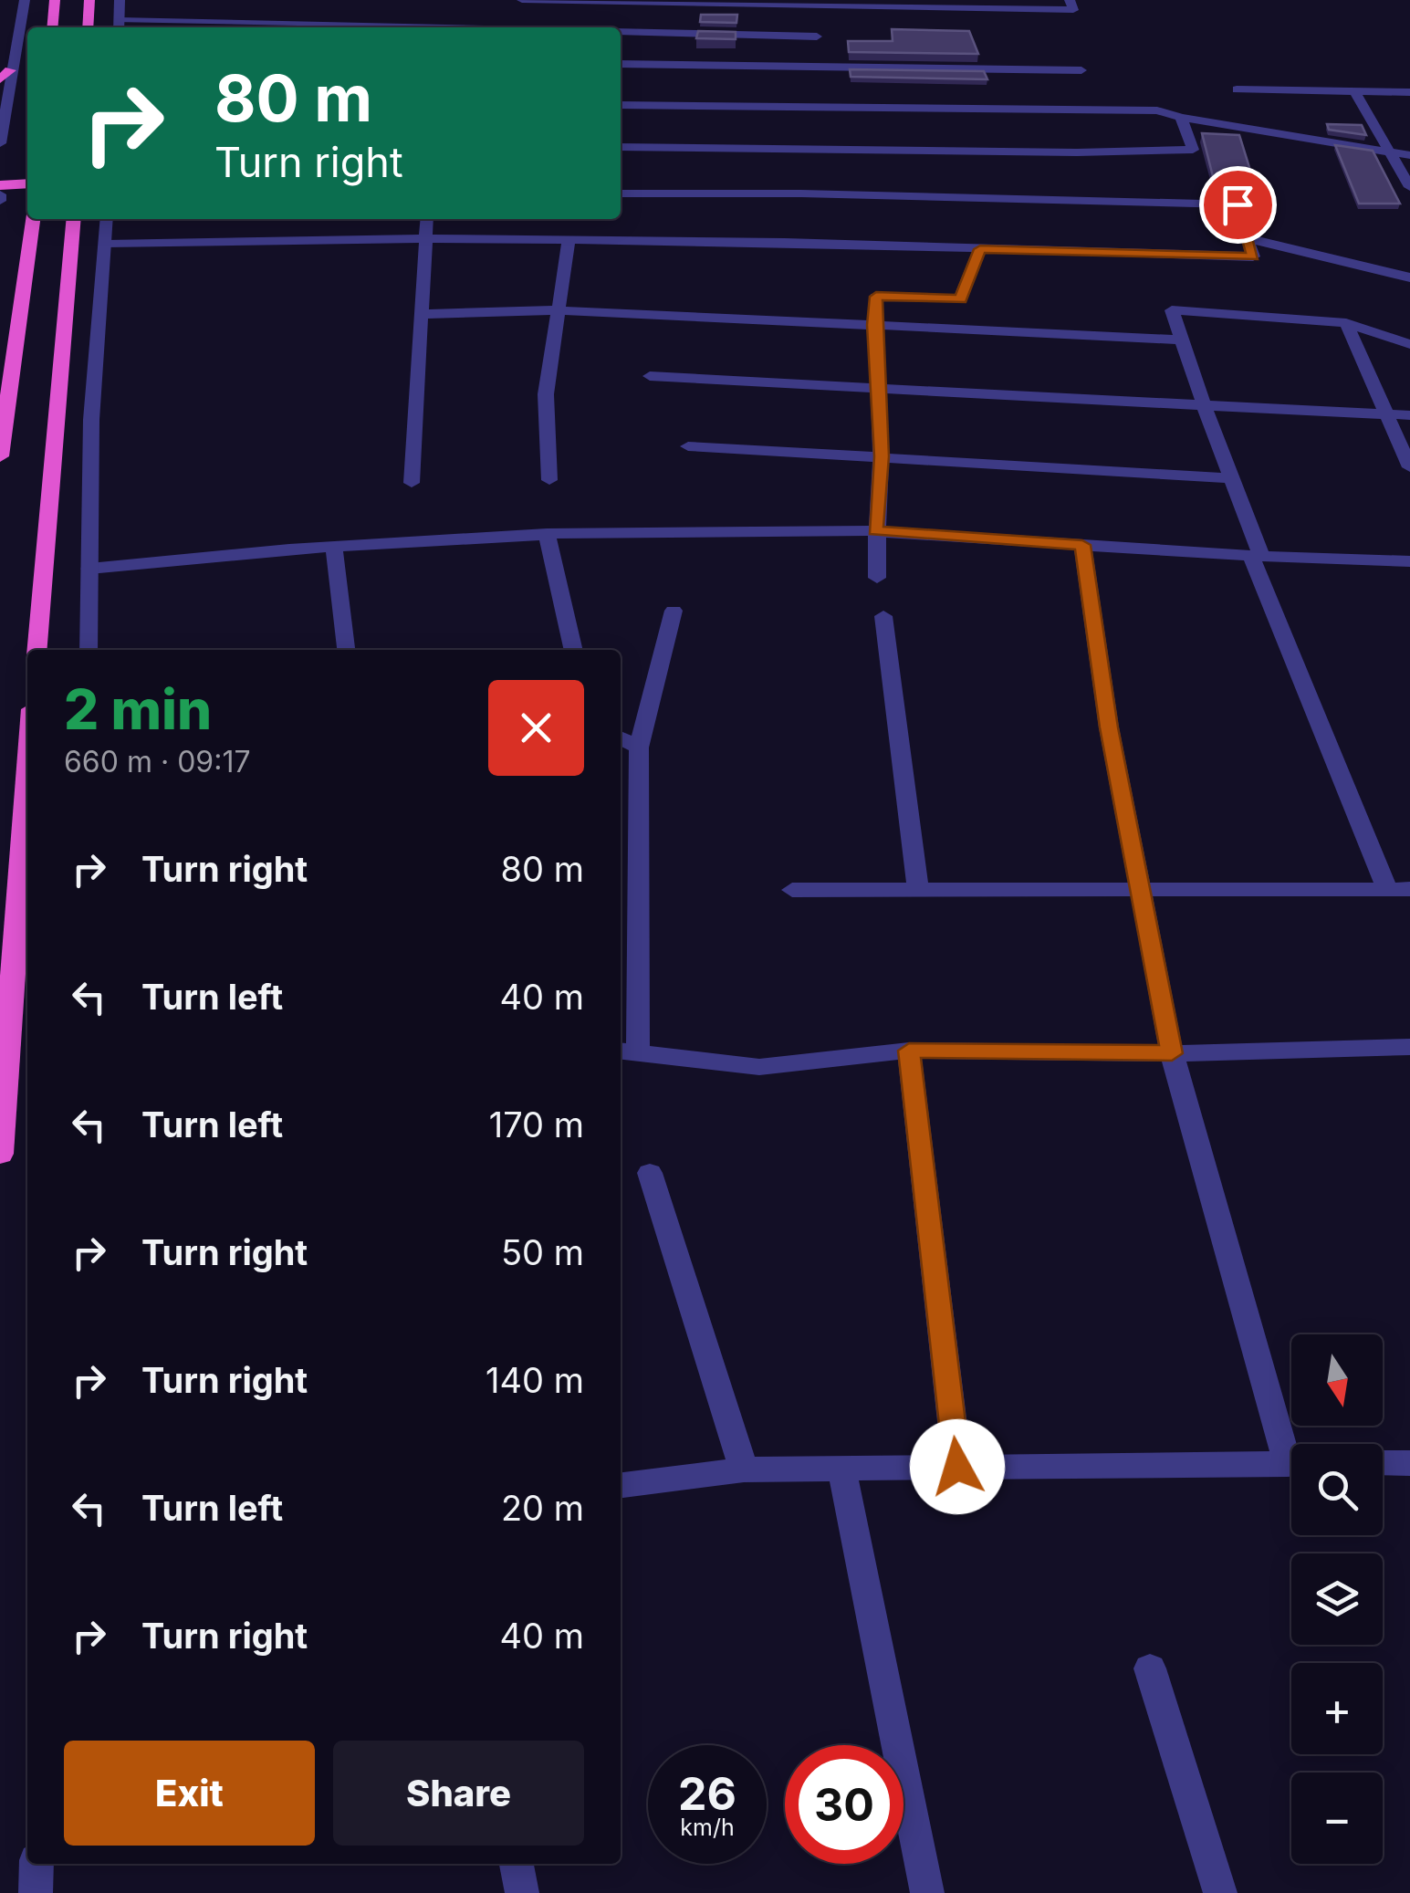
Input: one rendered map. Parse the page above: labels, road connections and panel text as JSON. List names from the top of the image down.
{
  "north": "bottom",
  "page": {
    "turn": ["80 m", "Turn right"],
    "heading": ["2 min", "660 m · 09:17"],
    "list": [
      {
        "name": "Turn right",
        "value": "80 m"
      },
      {
        "name": "Turn left",
        "value": "40 m"
      },
      {
        "name": "Turn left",
        "value": "170 m"
      },
      {
        "name": "Turn right",
        "value": "50 m"
      },
      {
        "name": "Turn right",
        "value": "140 m"
      },
      {
        "name": "Turn left",
        "value": "20 m"
      },
      {
        "name": "Turn right",
        "value": "40 m"
      }
    ],
    "map_buttons": ["+", "−"],
    "buttons": ["Exit", "Share"],
    "speed": "26 km/h",
    "limit": "30"
  }
}
